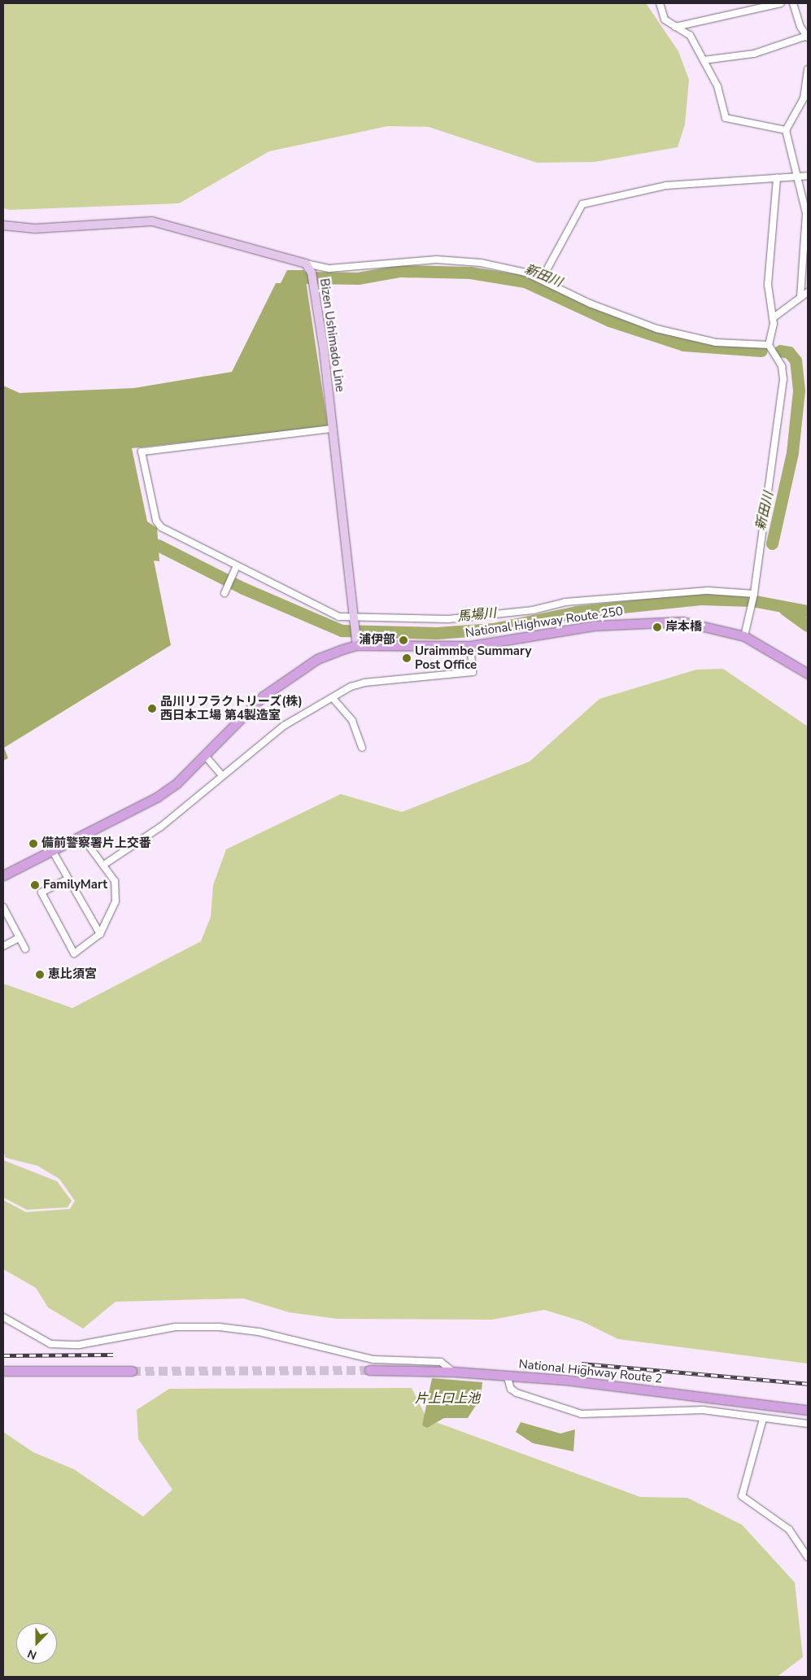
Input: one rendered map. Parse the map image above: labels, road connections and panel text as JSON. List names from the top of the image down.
{
  "streets": {
    "highway": ["National Highway Route 250", "National Highway Route 2"],
    "main road": ["Bizen Ushimado Line"]
  },
  "crossings": [
    ["Bizen Ushimado Line", "National Highway Route 250"]
  ],
  "water": ["新田川", "馬場川", "片上口上池"],
  "places": [
    "岸本橋",
    "浦伊部",
    "Uraimmbe Summary Post Office",
    "品川リフラクトリーズ(株) 西日本工場 第4製造室",
    "備前警察署片上交番",
    "FamilyMart",
    "恵比須宮"
  ],
  "north": "bottom"
}
